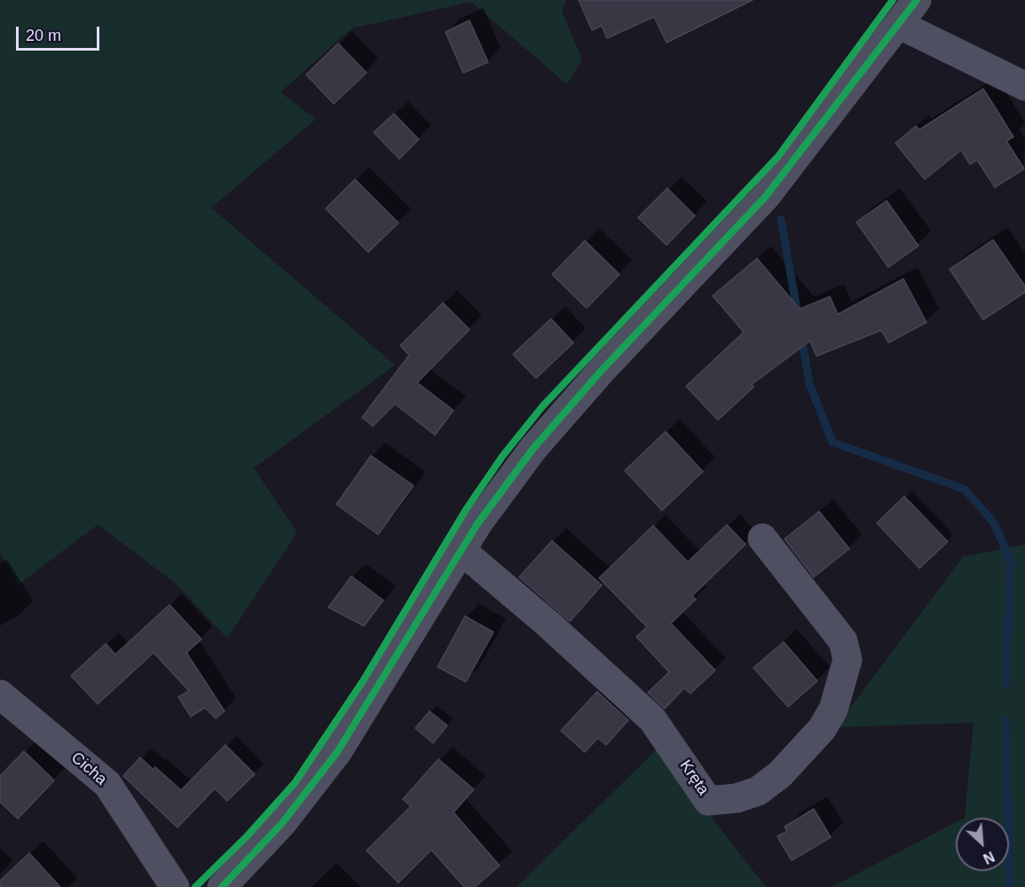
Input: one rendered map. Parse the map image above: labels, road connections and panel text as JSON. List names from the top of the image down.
{
  "streets": {
    "street": ["Cicha", "Kręta"]
  },
  "scale_bar": "20 m",
  "north": "bottom right"
}
